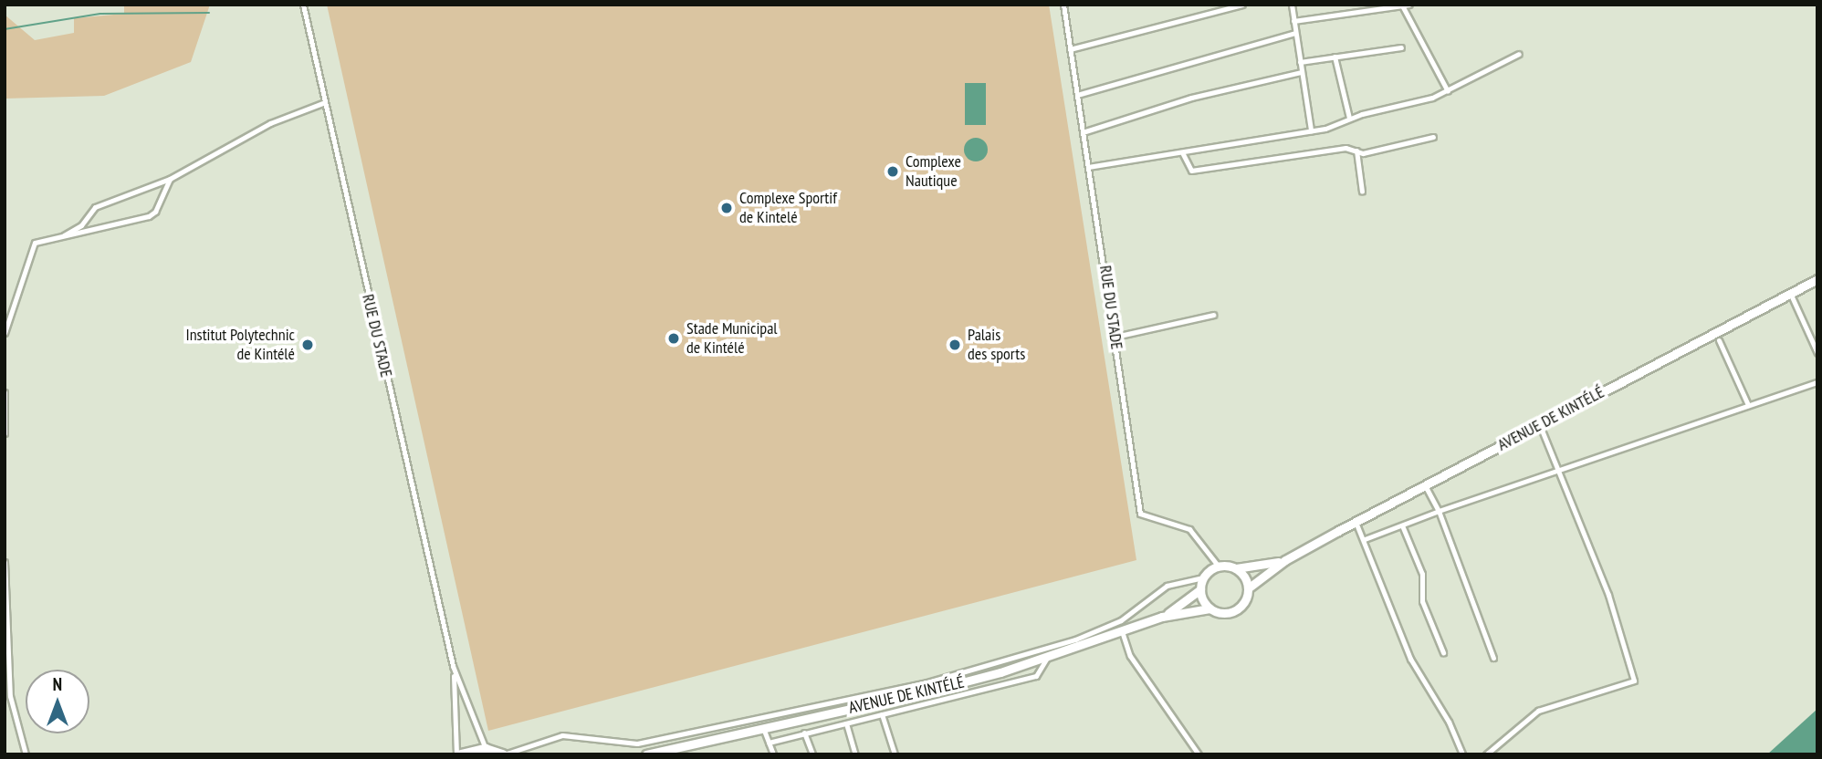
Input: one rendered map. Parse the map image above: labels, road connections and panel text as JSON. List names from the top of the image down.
{
  "streets": {
    "main road": ["AVENUE DE KINTÉLÉ"],
    "street": ["RUE DU STADE"]
  },
  "crossings": [
    ["RUE DU STADE", "AVENUE DE KINTÉLÉ"]
  ],
  "places": [
    "Complexe Nautique",
    "Complexe Sportif de Kintelé",
    "Stade Municipal de Kintélé",
    "Institut Polytechnic de Kintélé",
    "Palais des sports"
  ],
  "north": "top"
}
